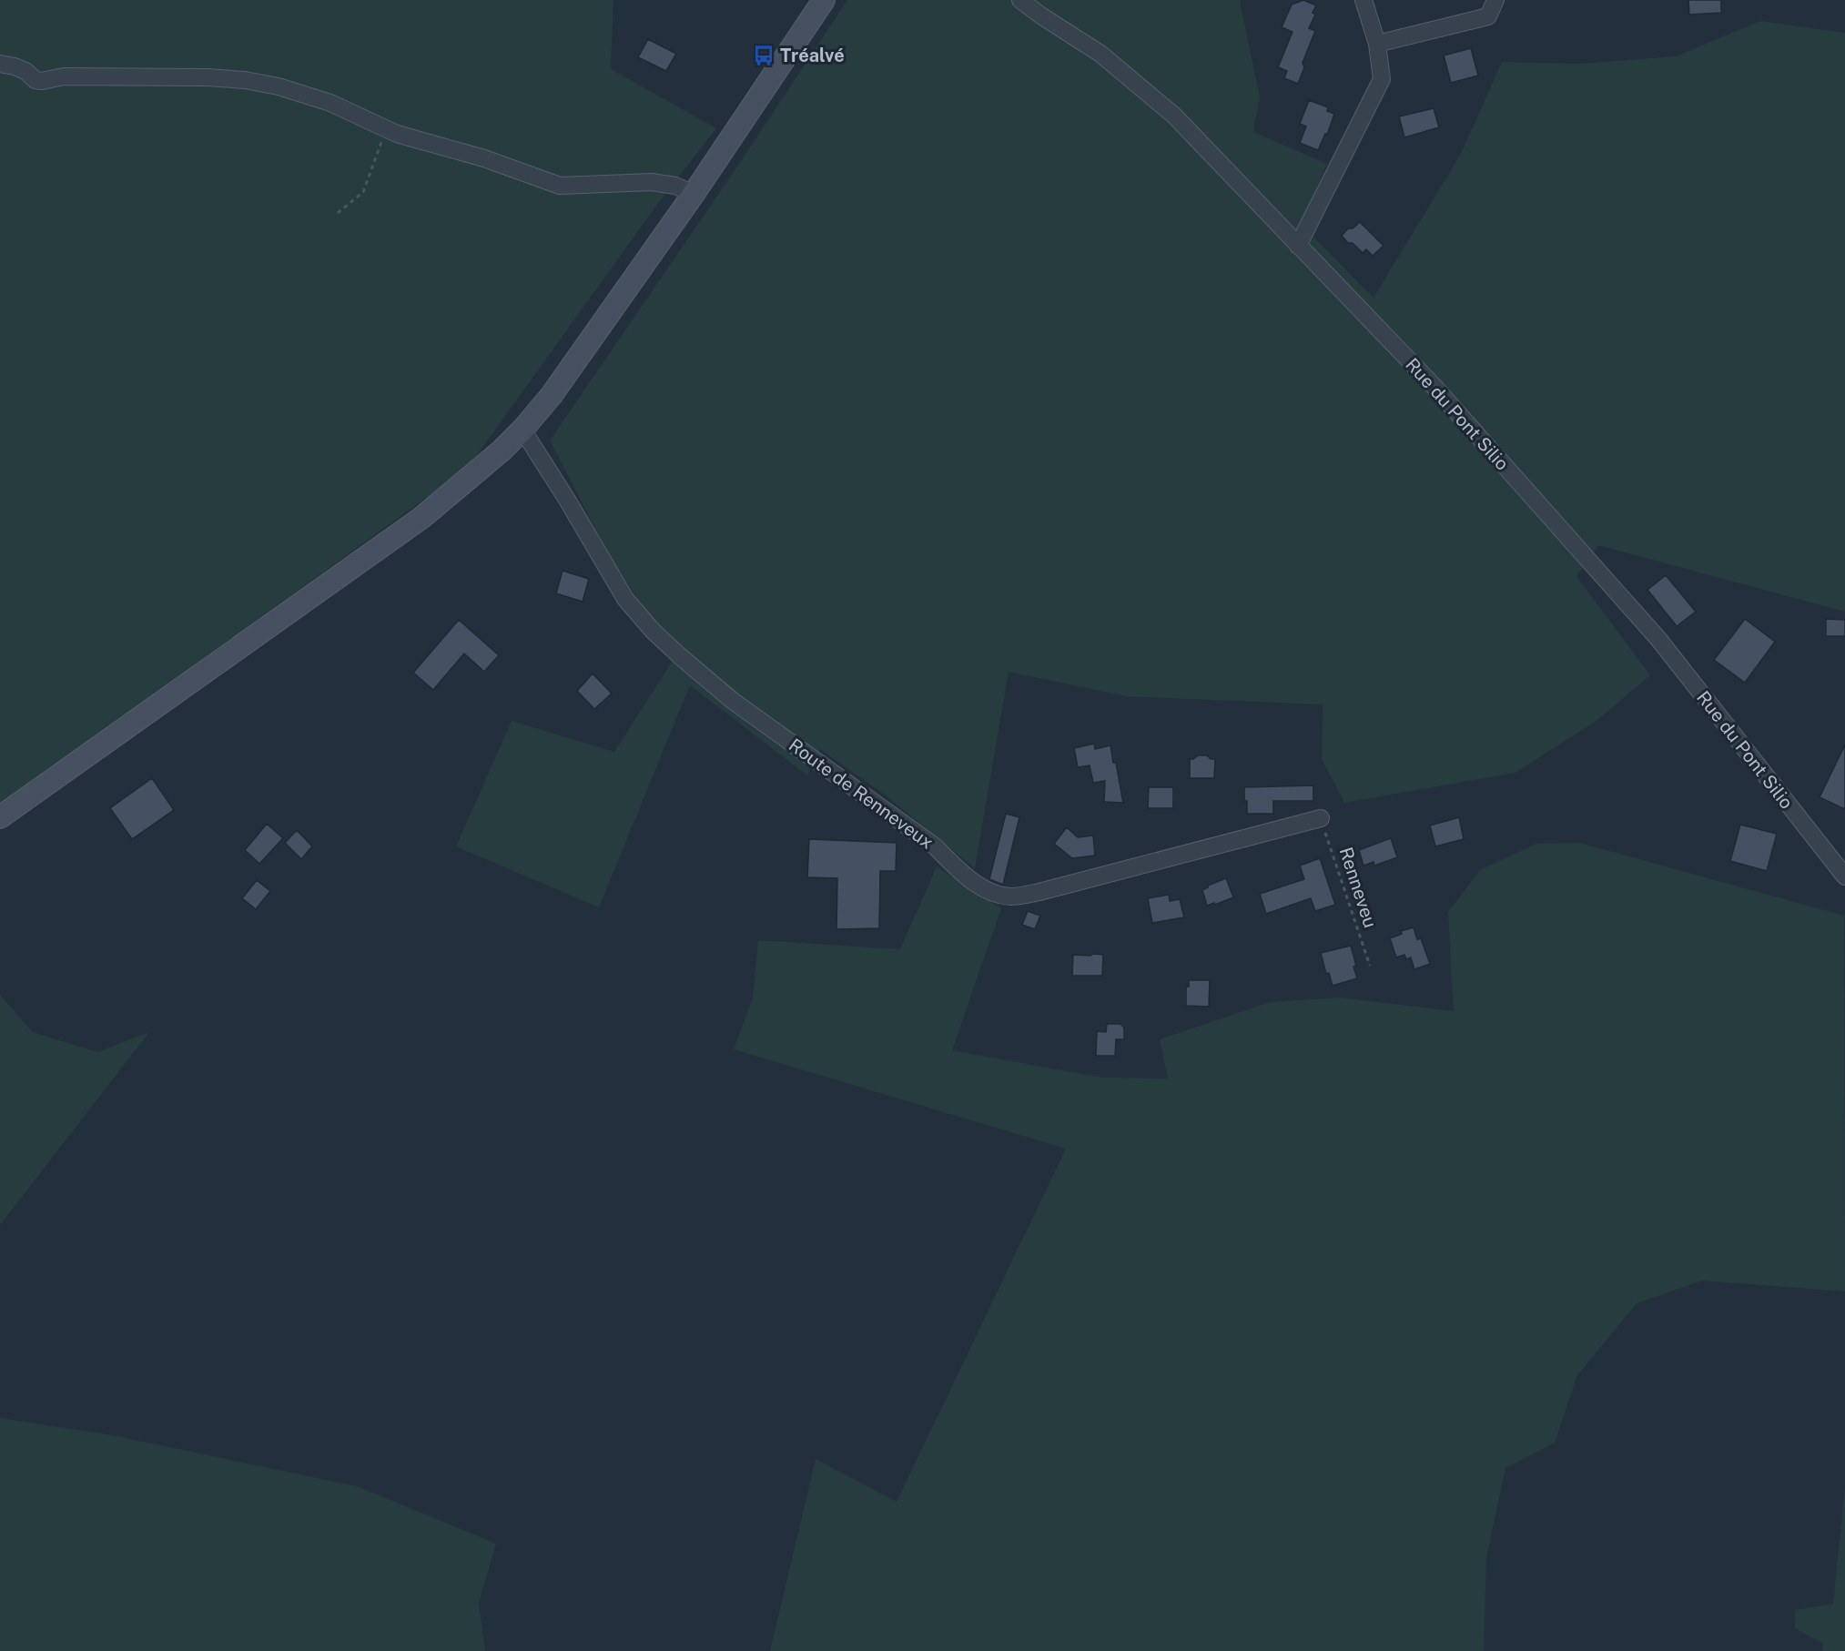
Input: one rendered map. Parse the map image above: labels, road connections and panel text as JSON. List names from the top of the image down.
{
  "streets": {
    "street": ["Rue du Pont Silio", "Route de Renneveux"],
    "path": ["Renneveu"]
  },
  "crossings": [
    ["Route de Renneveux", "Renneveu"]
  ],
  "places": {
    "bus stop": ["Tréalvé"]
  }
}
